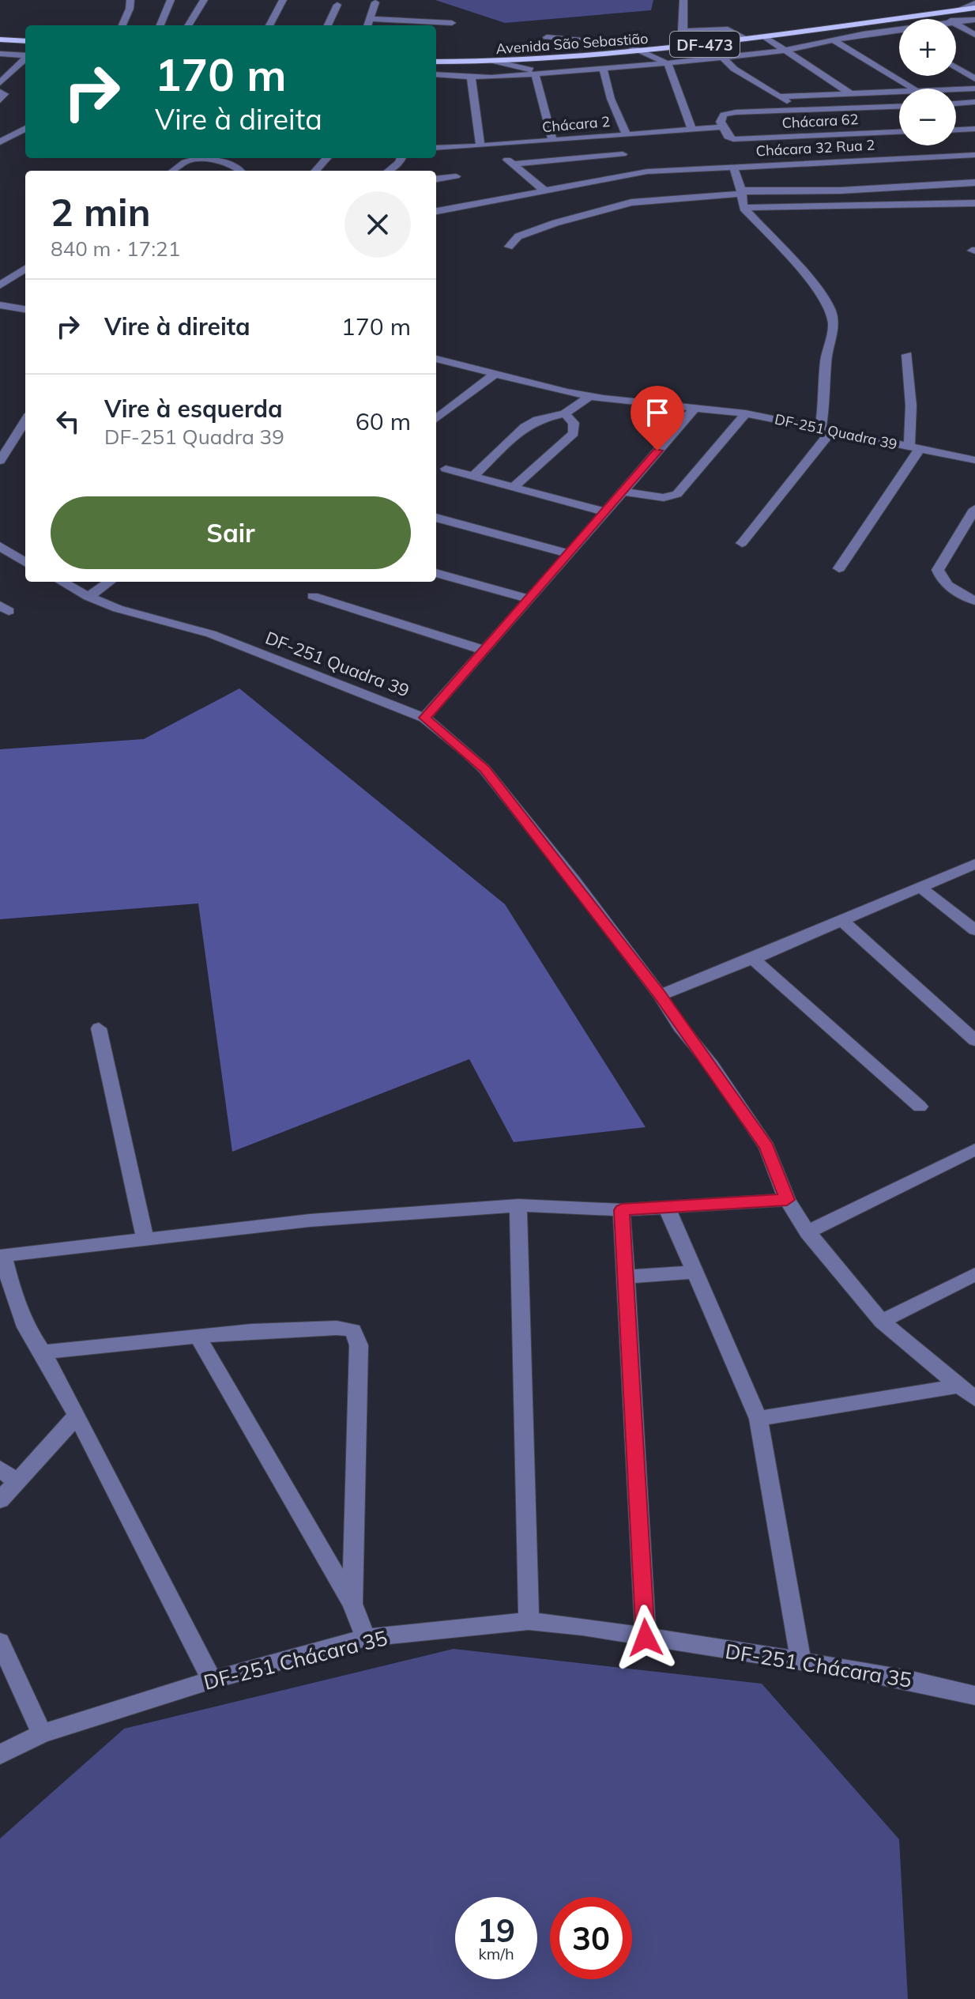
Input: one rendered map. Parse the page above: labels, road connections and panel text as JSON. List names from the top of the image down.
{
  "streets": {
    "main road": ["Avenida São Sebastião", "DF-473"],
    "street": [
      "Chácara 62",
      "Chácara 2",
      "Chácara 32 Rua 2",
      "DF-251 Quadra 39",
      "DF-251 Chácara 35"
    ]
  },
  "crossings": [
    ["Chácara 62", "Chácara 2"]
  ],
  "page": {
    "map_buttons": ["+", "−"],
    "turn": ["170 m", "Vire à direita"],
    "heading": ["2 min", "840 m · 17:21"],
    "list": [
      {
        "name": "Vire à direita",
        "value": "170 m"
      },
      {
        "name": "Vire à esquerda",
        "note": "DF-251 Quadra 39",
        "value": "60 m"
      }
    ],
    "buttons": "Sair",
    "speed": "19 km/h",
    "limit": "30"
  }
}
